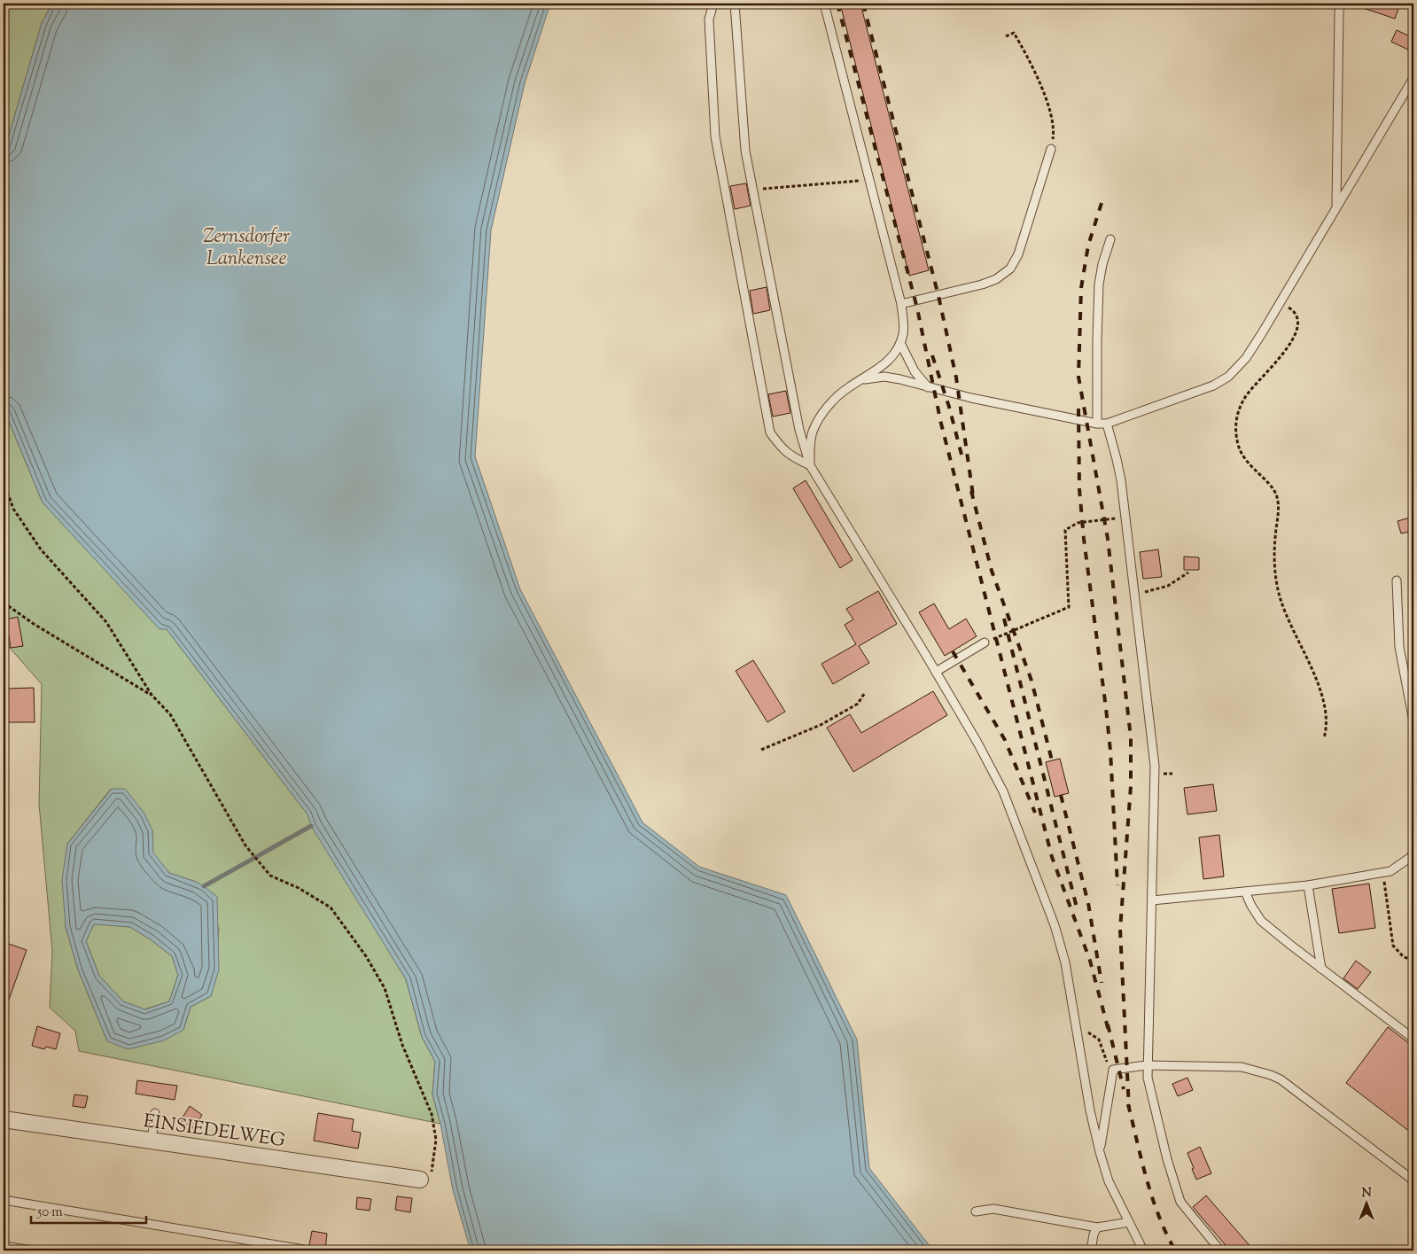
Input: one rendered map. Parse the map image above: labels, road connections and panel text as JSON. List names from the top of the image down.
{
  "streets": {
    "street": ["EINSIEDELWEG"]
  },
  "water": ["Zernsdorfer Lankensee"],
  "scale_bar": "50 m",
  "north": "top"
}
